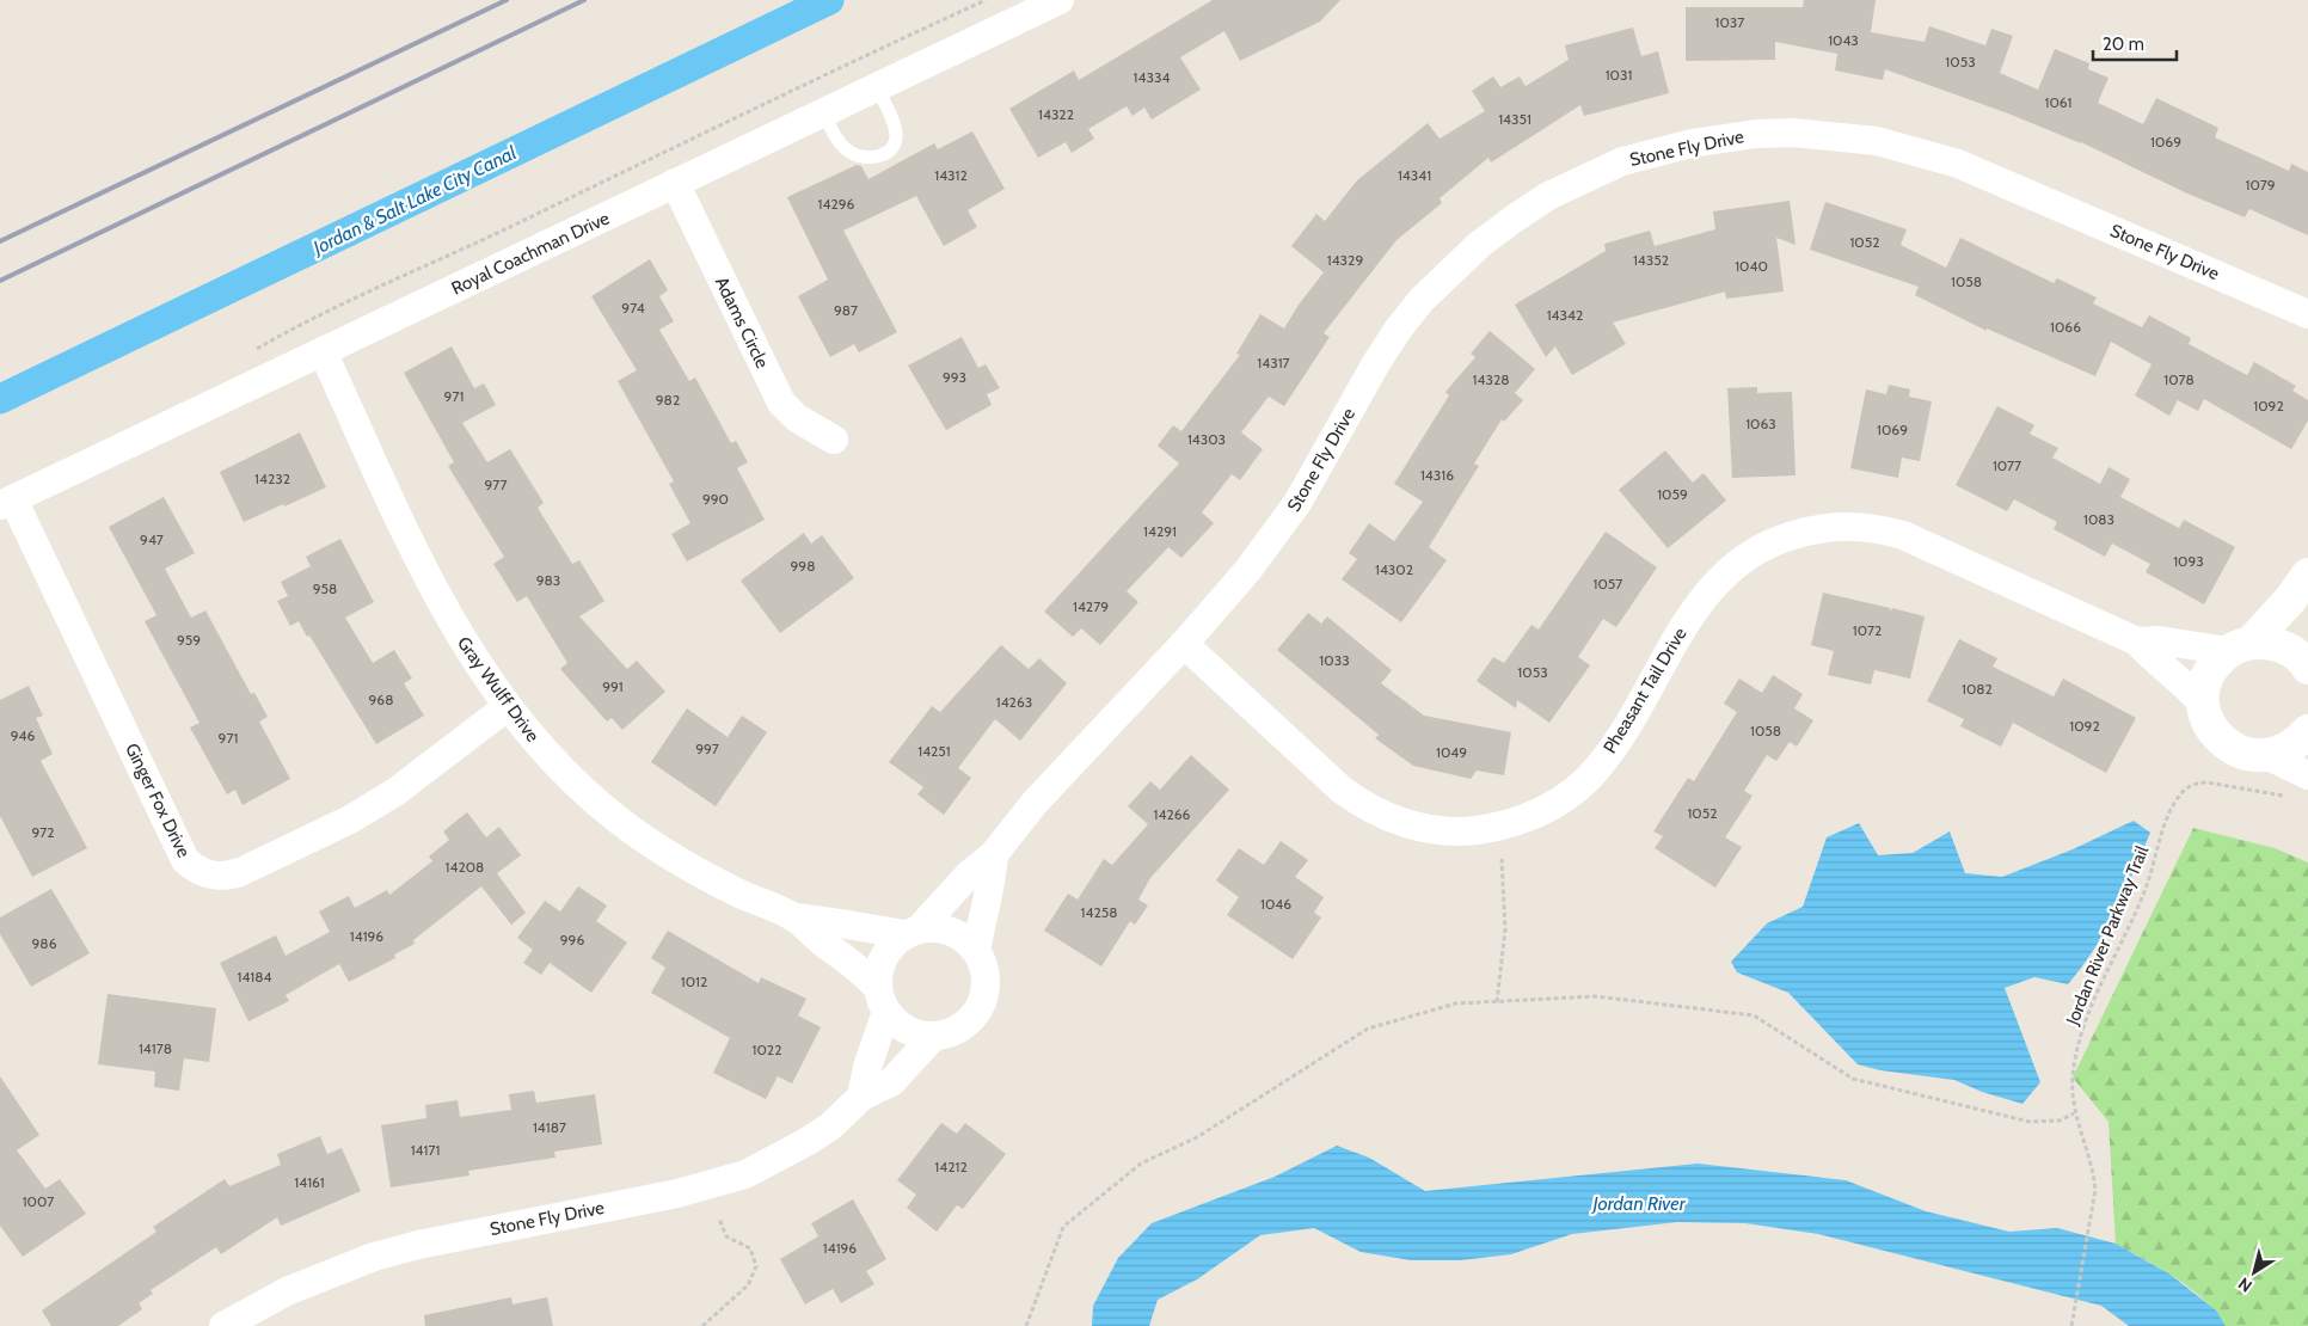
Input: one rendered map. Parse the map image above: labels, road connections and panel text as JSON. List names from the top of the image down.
{
  "streets": {
    "street": [
      "Stone Fly Drive",
      "Royal Coachman Drive",
      "Adams Circle",
      "Gray Wulff Drive",
      "Pheasant Tail Drive",
      "Ginger Fox Drive"
    ],
    "path": ["Jordan River Parkway Trail"]
  },
  "crossings": [
    ["Stone Fly Drive", "Gray Wulff Drive"],
    ["Stone Fly Drive", "Pheasant Tail Drive"],
    ["Royal Coachman Drive", "Adams Circle"],
    ["Royal Coachman Drive", "Gray Wulff Drive"],
    ["Royal Coachman Drive", "Ginger Fox Drive"],
    ["Gray Wulff Drive", "Ginger Fox Drive"]
  ],
  "water": ["Jordan & Salt Lake City Canal", "Jordan River"],
  "house_numbers": [
    "1037",
    "1043",
    "1053",
    "1031",
    "14334",
    "1061",
    "14322",
    "14351",
    "1069",
    "14312",
    "14341",
    "1079",
    "14296",
    "1052",
    "14329",
    "14352",
    "1040",
    "1058",
    "974",
    "987",
    "14342",
    "1066",
    "14317",
    "993",
    "14328",
    "1078",
    "971",
    "982",
    "1092",
    "1063",
    "1069",
    "14303",
    "1077",
    "14316",
    "14232",
    "977",
    "1059",
    "990",
    "1083",
    "14291",
    "947",
    "1093",
    "998",
    "14302",
    "983",
    "1057",
    "958",
    "14279",
    "1072",
    "959",
    "1033",
    "1053",
    "991",
    "1082",
    "968",
    "14263",
    "1092",
    "1058",
    "946",
    "971",
    "997",
    "14251",
    "1049",
    "1052",
    "14266",
    "972",
    "14208",
    "1046",
    "14258",
    "14196",
    "996",
    "986",
    "14184",
    "1012",
    "14178",
    "1022",
    "14187",
    "14171",
    "14212",
    "14161",
    "1007",
    "14196"
  ],
  "scale_bar": "20 m",
  "north": "bottom left"
}
